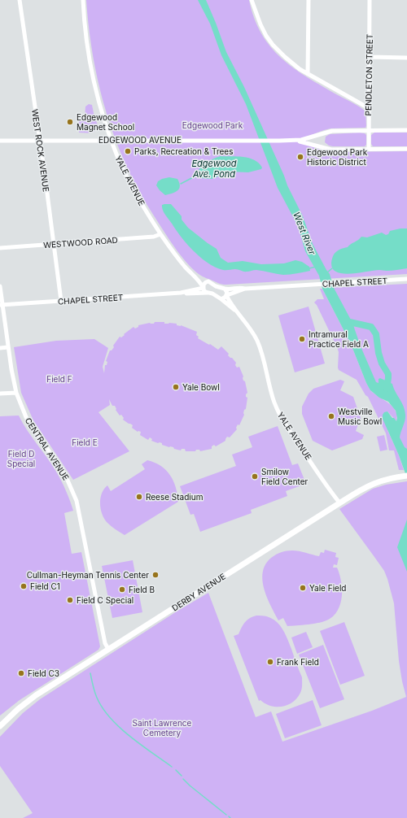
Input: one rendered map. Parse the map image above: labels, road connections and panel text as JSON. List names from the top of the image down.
{
  "streets": {
    "highway": ["DERBY AVENUE"],
    "street": [
      "PENDLETON STREET",
      "EDGEWOOD AVENUE",
      "WEST ROCK AVENUE",
      "YALE AVENUE",
      "WESTWOOD ROAD",
      "CHAPEL STREET",
      "CENTRAL AVENUE"
    ]
  },
  "crossings": [
    ["PENDLETON STREET", "EDGEWOOD AVENUE"],
    ["EDGEWOOD AVENUE", "WEST ROCK AVENUE"],
    ["EDGEWOOD AVENUE", "YALE AVENUE"],
    ["WEST ROCK AVENUE", "WESTWOOD ROAD"],
    ["WEST ROCK AVENUE", "CHAPEL STREET"],
    ["YALE AVENUE", "WESTWOOD ROAD"],
    ["YALE AVENUE", "CHAPEL STREET"],
    ["YALE AVENUE", "DERBY AVENUE"],
    ["CHAPEL STREET", "CENTRAL AVENUE"],
    ["CENTRAL AVENUE", "DERBY AVENUE"]
  ],
  "water": ["Edgewood Ave. Pond", "West River"],
  "parks": [
    "Edgewood Park",
    "Field F",
    "Field E",
    "Field D Special",
    "Saint Lawrence Cemetery"
  ],
  "places": [
    "Edgewood Magnet School",
    "Parks, Recreation & Trees",
    "Edgewood Park Historic District",
    "Intramural Practice Field A",
    "Yale Bowl",
    "Westville Music Bowl",
    "Smilow Field Center",
    "Reese Stadium",
    "Cullman-Heyman Tennis Center",
    "Field C1",
    "Yale Field",
    "Field B",
    "Field C Special",
    "Frank Field",
    "Field C3"
  ]
}
